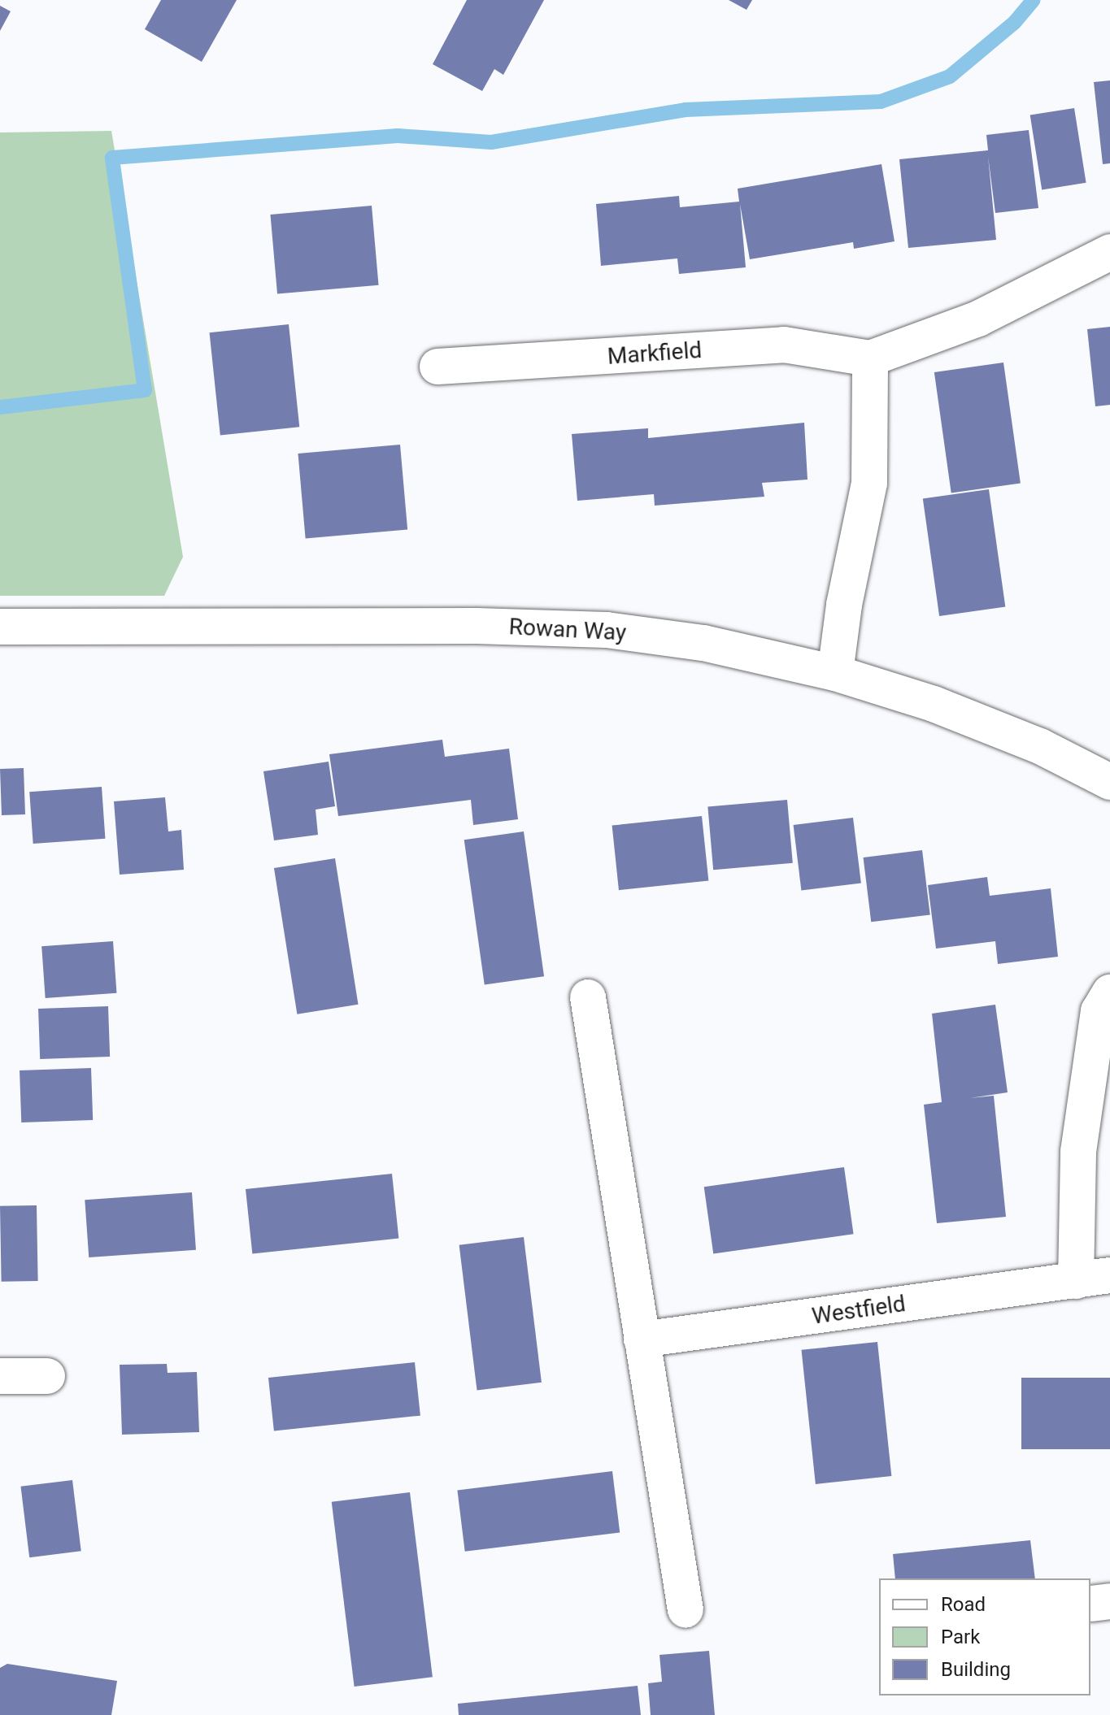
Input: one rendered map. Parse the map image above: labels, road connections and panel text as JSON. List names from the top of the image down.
{
  "streets": {
    "street": ["Markfield", "Rowan Way", "Westfield"]
  },
  "legend": ["Road", "Park", "Building"]
}
